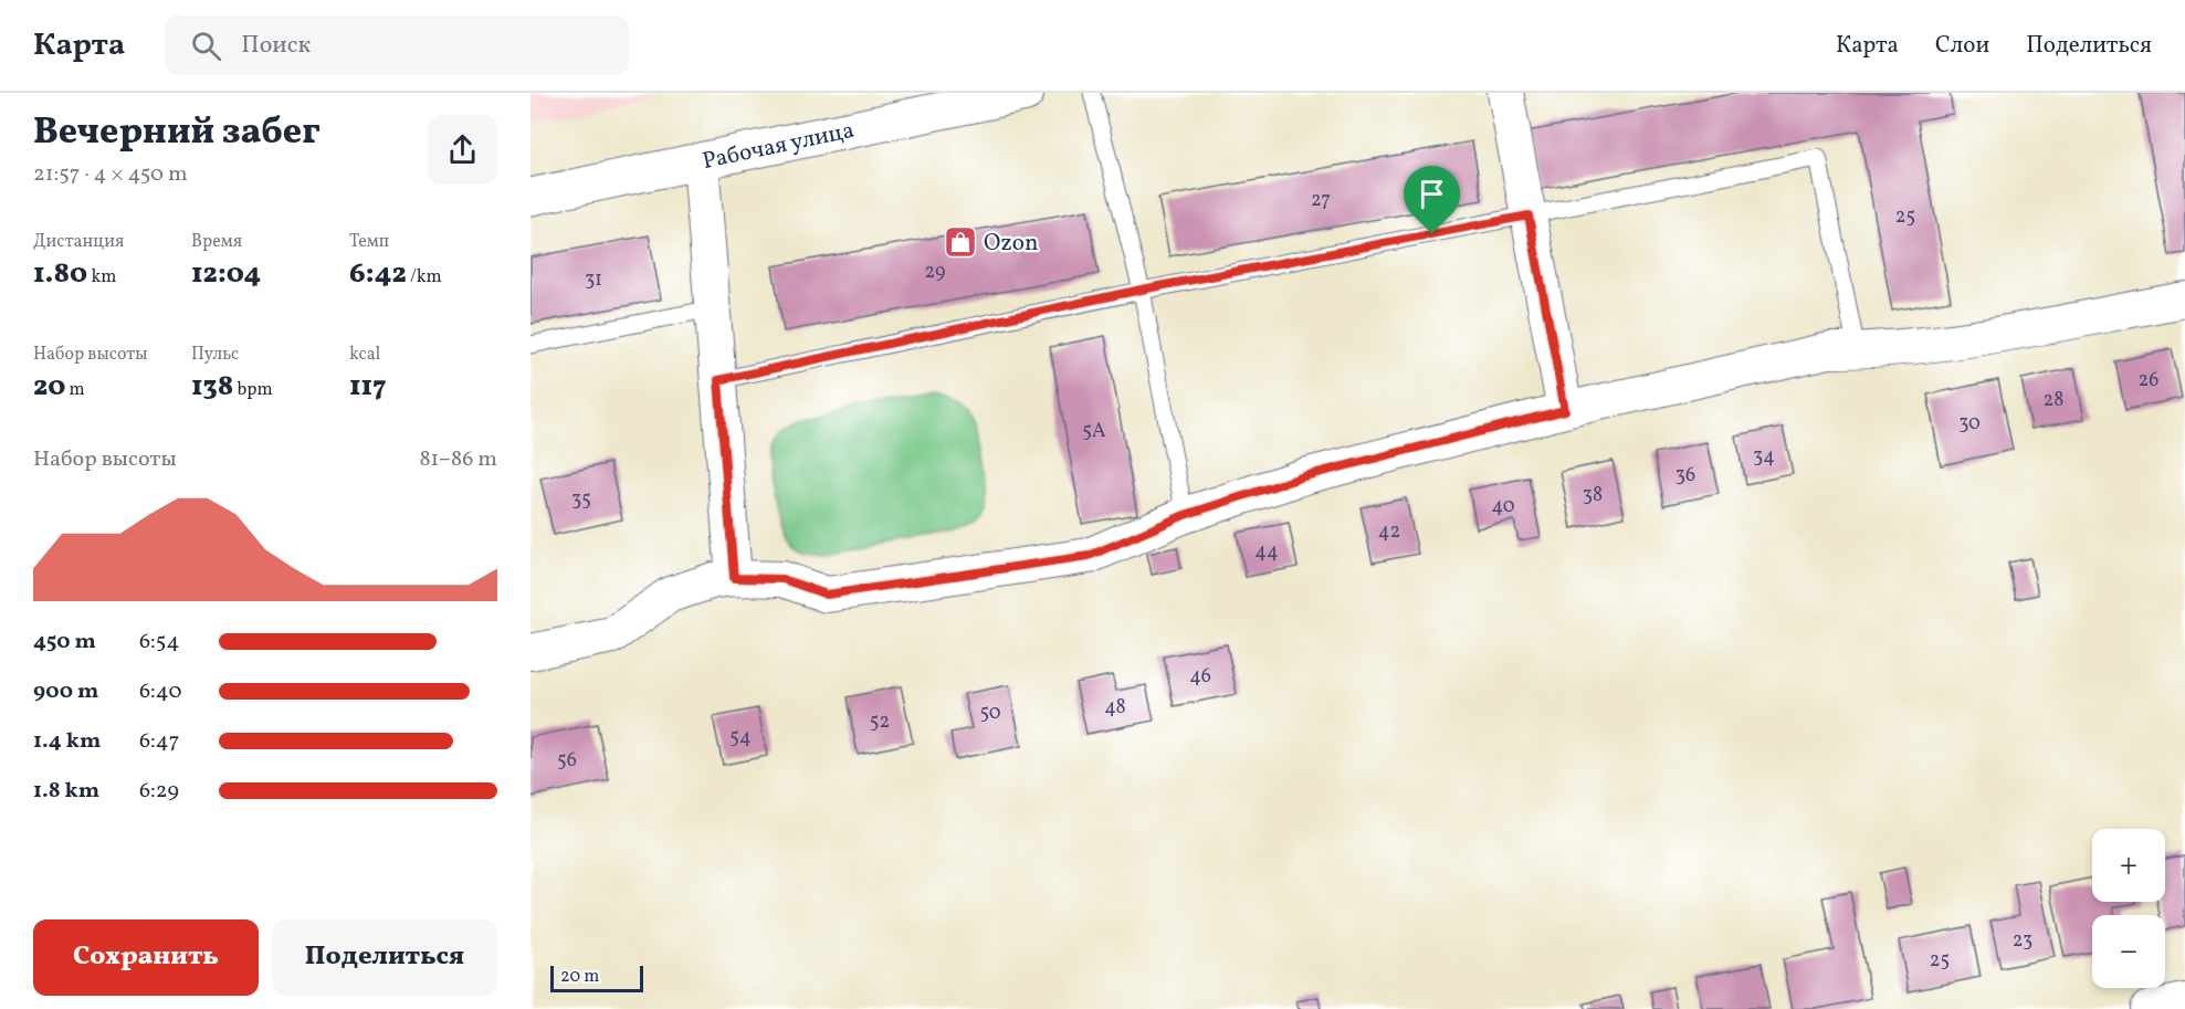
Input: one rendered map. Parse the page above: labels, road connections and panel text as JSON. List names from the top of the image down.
{
  "streets": {
    "street": ["Рабочая улица"]
  },
  "places": {
    "shop": ["Ozon"]
  },
  "house_numbers": [
    "27",
    "25",
    "29",
    "31",
    "26",
    "28",
    "30",
    "5А",
    "34",
    "36",
    "38",
    "35",
    "40",
    "42",
    "44",
    "46",
    "48",
    "50",
    "52",
    "54",
    "56",
    "23",
    "25"
  ],
  "scale_bar": "20 m",
  "page": {
    "header": "Карта",
    "search": "Поиск",
    "nav": ["Карта", "Слои", "Поделиться"],
    "heading": ["Вечерний забег", "21:57 · 4 × 450 m"],
    "stats": [
      ["Дистанция", "1.80 km"],
      ["Время", "12:04"],
      ["Темп", "6:42 /km"],
      ["Набор высоты", "20 m"],
      ["Пульс", "138 bpm"],
      ["kcal", "117"]
    ],
    "chart": ["Набор высоты", "81–86 m"],
    "list": [
      {
        "name": "450 m",
        "note": "6:54"
      },
      {
        "name": "900 m",
        "note": "6:40"
      },
      {
        "name": "1.4 km",
        "note": "6:47"
      },
      {
        "name": "1.8 km",
        "note": "6:29"
      }
    ],
    "map_buttons": ["+", "−"],
    "buttons": ["Сохранить", "Поделиться"],
    "scale": "20 m"
  }
}
